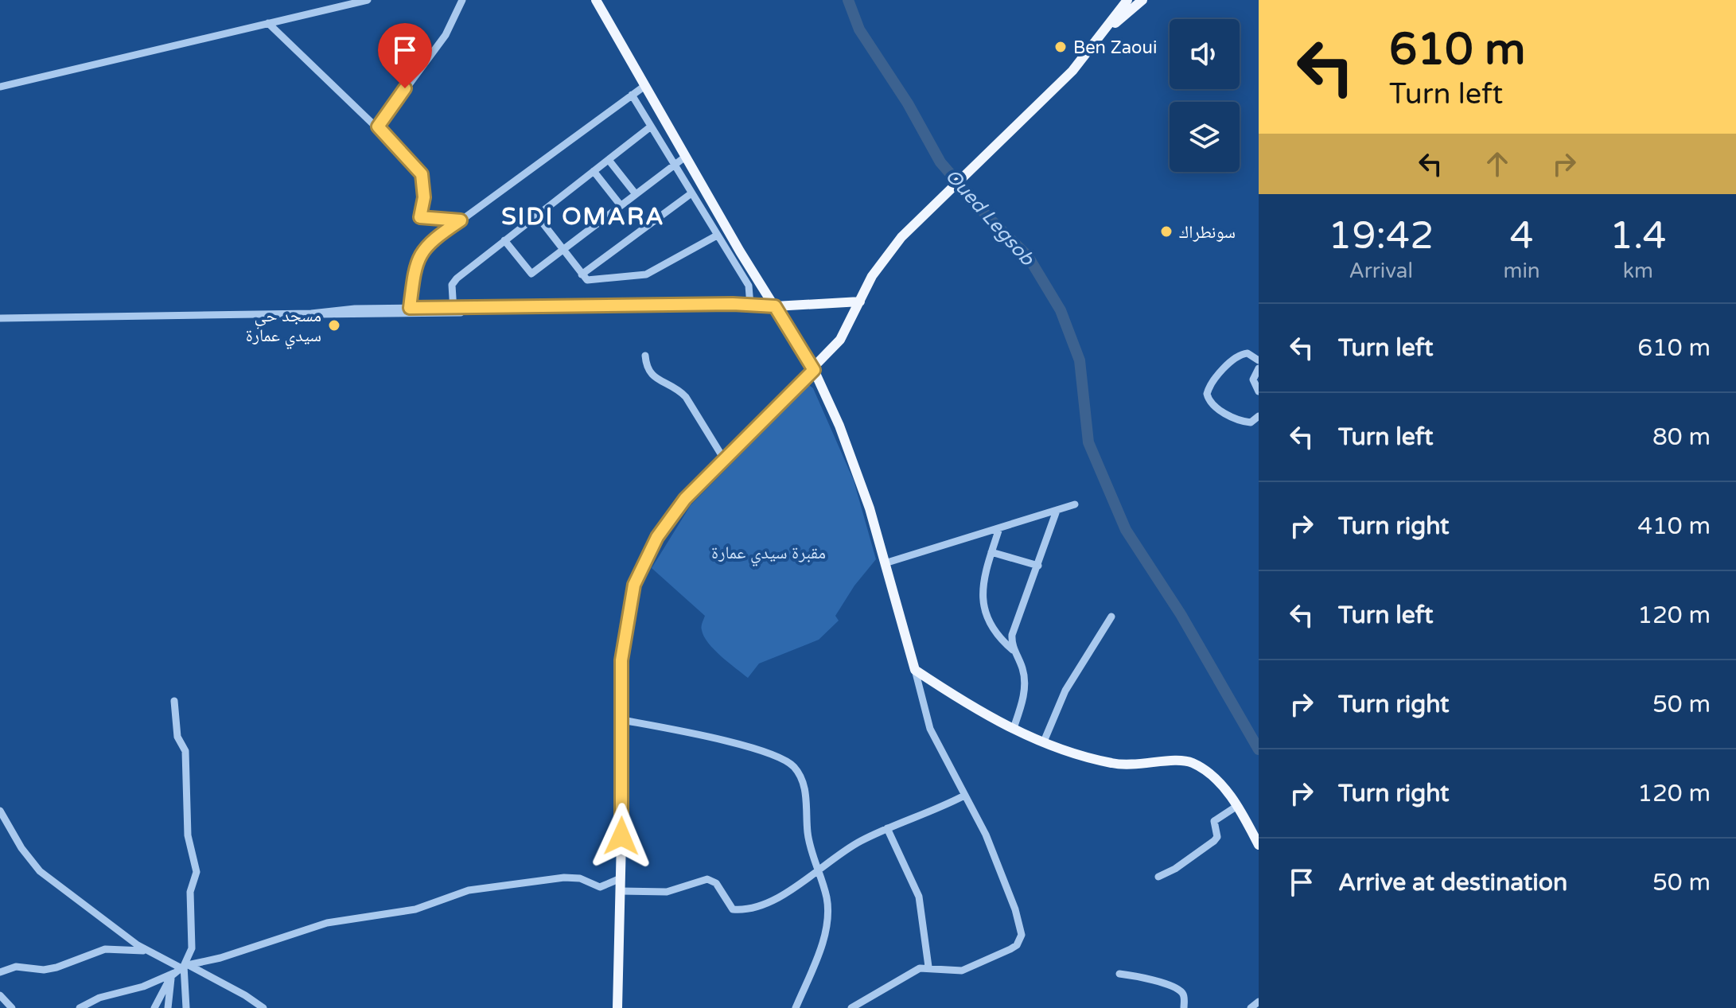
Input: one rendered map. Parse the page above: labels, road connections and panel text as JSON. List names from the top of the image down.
{
  "districts": ["SIDI OMARA"],
  "water": ["Oued Legsob"],
  "parks": ["مقبرة سيدي عمارة"],
  "places": ["Ben Zaoui", "سونطراك", "مسجد حي سيدي عمارة"],
  "page": {
    "turn": ["610 m", "Turn left"],
    "eta": [
      "19:42",
      "Arrival",
      "4",
      "min",
      "1.4",
      "km"
    ],
    "list": [
      {
        "name": "Turn left",
        "value": "610 m"
      },
      {
        "name": "Turn left",
        "value": "80 m"
      },
      {
        "name": "Turn right",
        "value": "410 m"
      },
      {
        "name": "Turn left",
        "value": "120 m"
      },
      {
        "name": "Turn right",
        "value": "50 m"
      },
      {
        "name": "Turn right",
        "value": "120 m"
      },
      {
        "name": "Arrive at destination",
        "value": "50 m"
      }
    ]
  }
}
